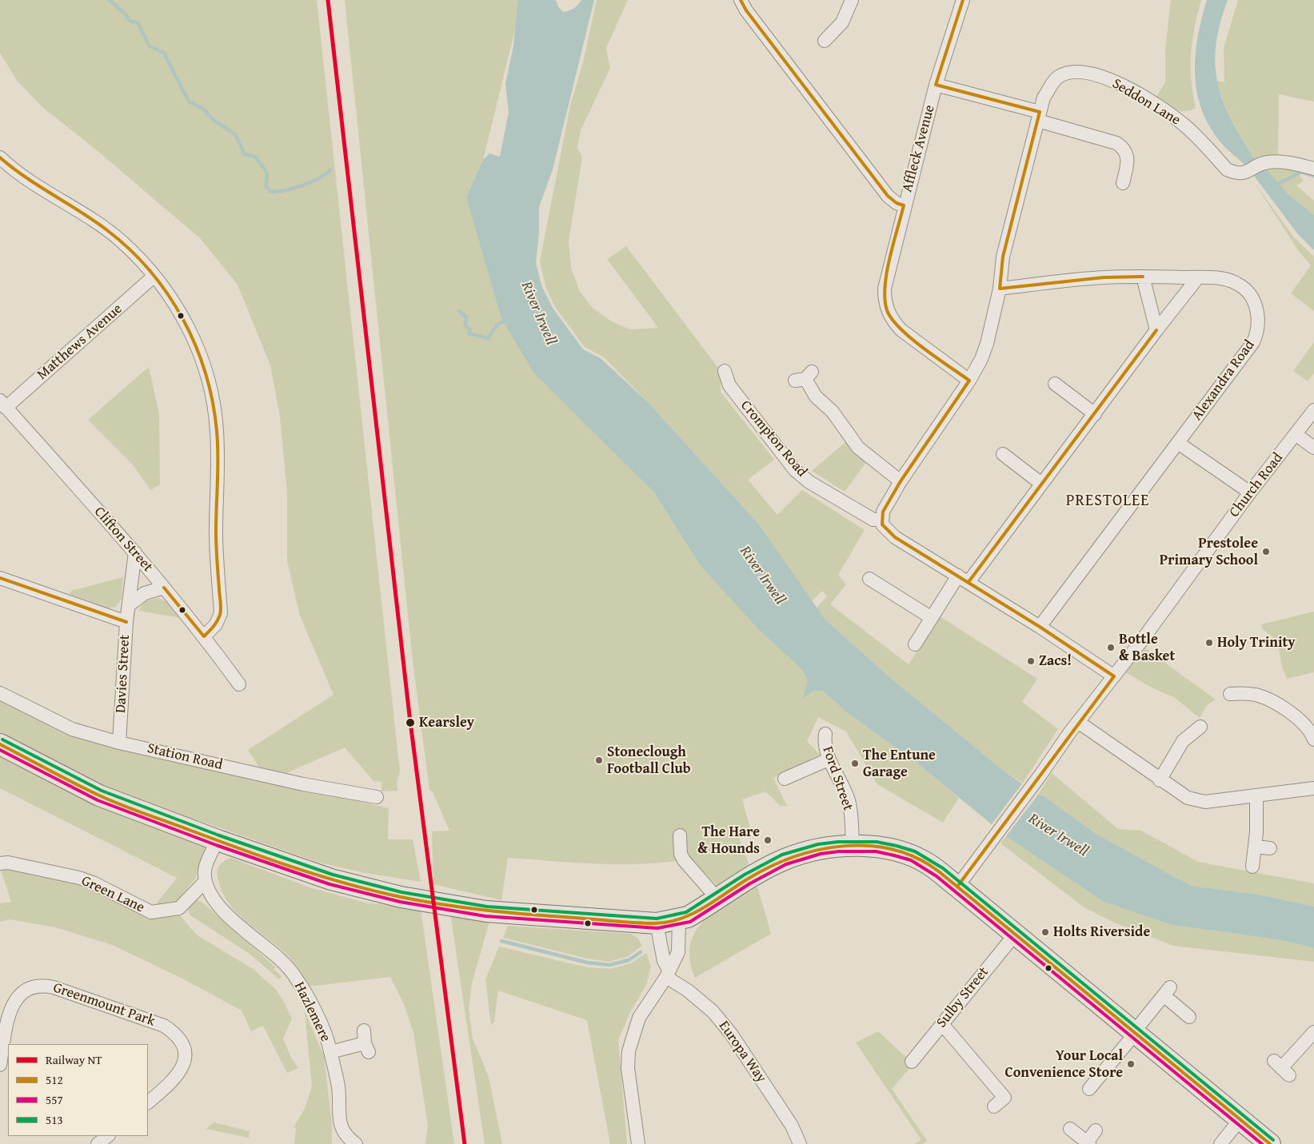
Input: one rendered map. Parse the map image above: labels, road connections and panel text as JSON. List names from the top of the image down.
{
  "streets": {
    "street": [
      "Seddon Lane",
      "Affleck Avenue",
      "Matthews Avenue",
      "Alexandra Road",
      "Crompton Road",
      "Church Road",
      "Clifton Street",
      "Davies Street",
      "Station Road",
      "Ford Street",
      "Green Lane",
      "Sulby Street",
      "Greenmount Park",
      "Hazlemere",
      "Europa Way"
    ]
  },
  "crossings": [
    ["Seddon Lane", "Affleck Avenue"],
    ["Seddon Lane", "Alexandra Road"],
    ["Seddon Lane", "Crompton Road"],
    ["Matthews Avenue", "Clifton Street"],
    ["Clifton Street", "Davies Street"],
    ["Davies Street", "Station Road"],
    ["Green Lane", "Hazlemere"]
  ],
  "districts": ["PRESTOLEE"],
  "water": ["River Irwell"],
  "places": [
    "Prestolee Primary School",
    "Holy Trinity",
    "Bottle & Basket",
    "Zacs!",
    "Kearsley",
    "Stoneclough Football Club",
    "The Entune Garage",
    "The Hare & Hounds",
    "Holts Riverside",
    "Your Local Convenience Store"
  ],
  "lines": [
    "rail line NT",
    "transit line 512",
    "transit line 513",
    "transit line 557"
  ],
  "legend": [
    "Railway NT",
    "512",
    "557",
    "513"
  ]
}
